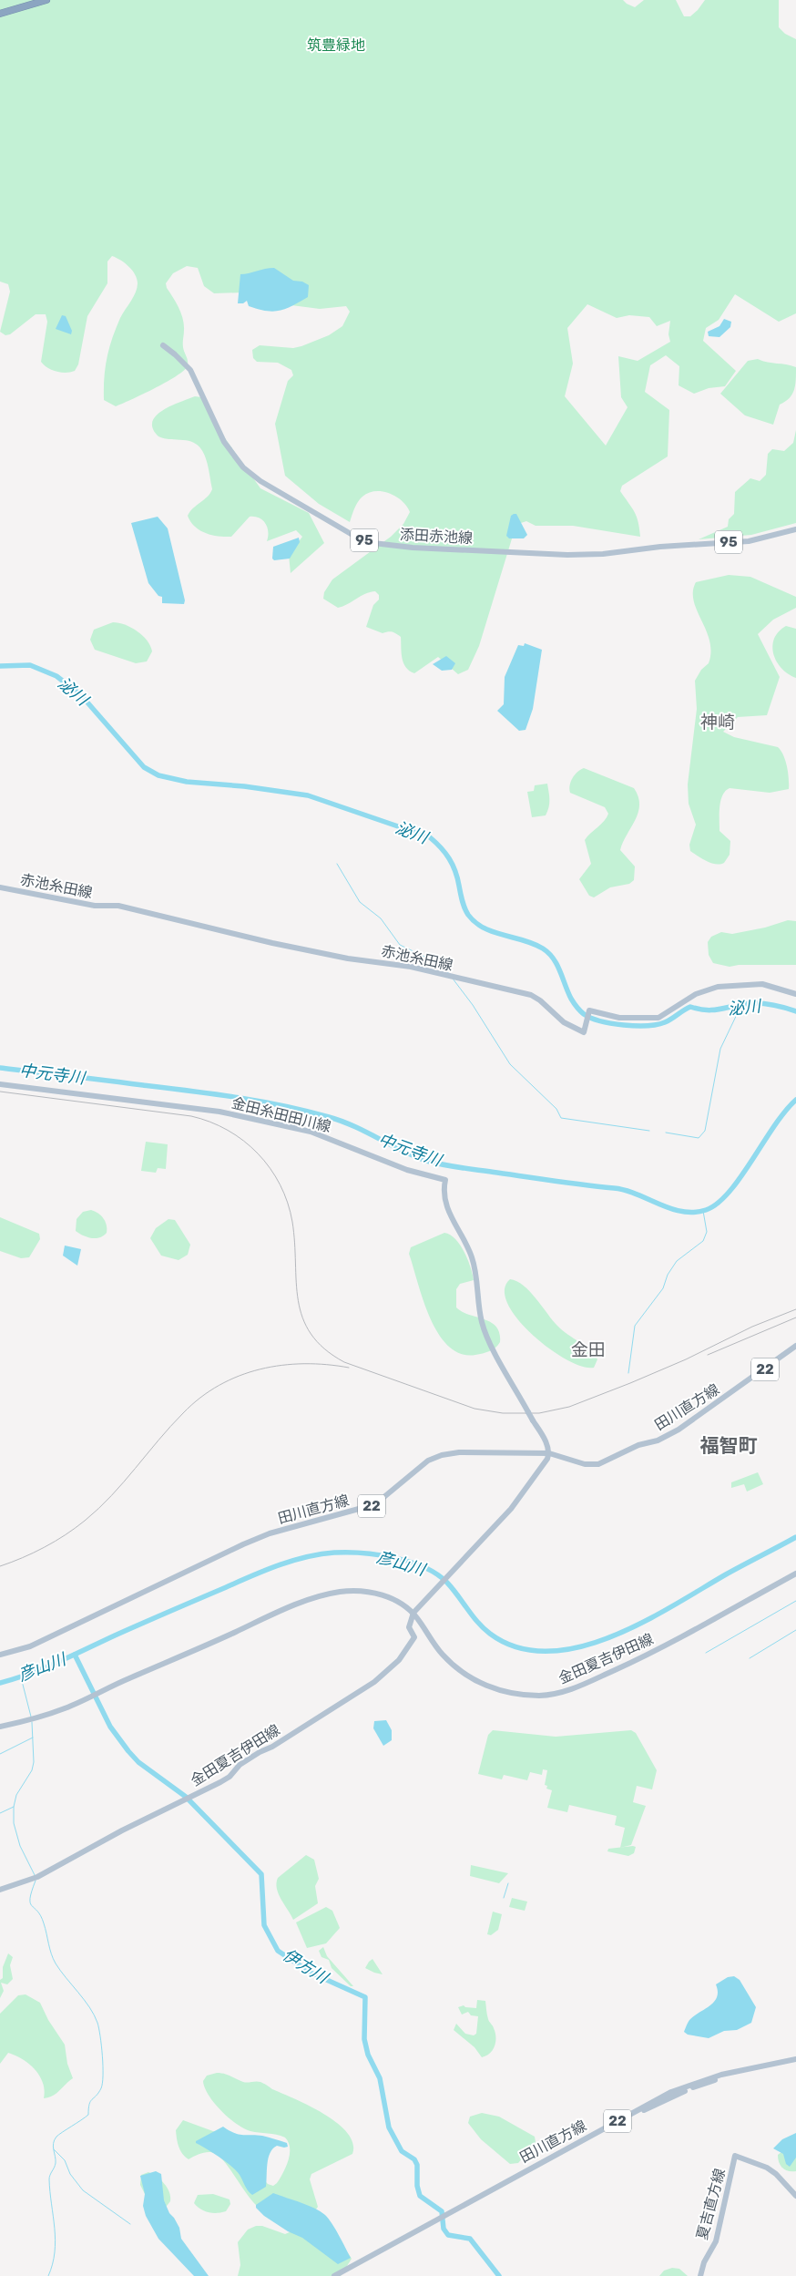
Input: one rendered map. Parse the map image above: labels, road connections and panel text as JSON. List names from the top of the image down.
{
  "streets": {
    "main road": [
      "添田赤池線",
      "95",
      "赤池糸田線",
      "金田糸田田川線",
      "22",
      "田川直方線",
      "金田夏吉伊田線",
      "夏吉直方線"
    ]
  },
  "crossings": [
    ["金田糸田田川線", "田川直方線"]
  ],
  "districts": ["神崎", "金田", "福智町"],
  "water": [
    "泌川",
    "中元寺川",
    "彦山川",
    "伊方川"
  ],
  "parks": ["筑豊緑地"]
}
